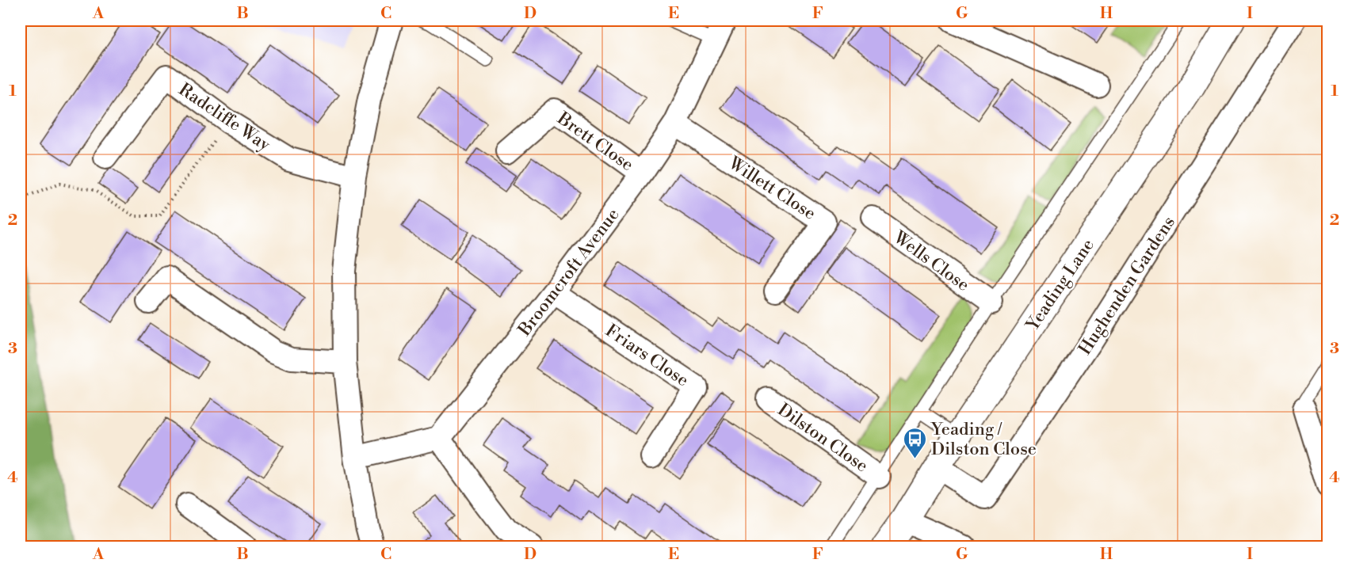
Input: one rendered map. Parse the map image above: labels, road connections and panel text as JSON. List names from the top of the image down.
{
  "streets": {
    "street": [
      "Radcliffe Way",
      "Brett Close",
      "Willett Close",
      "Wells Close",
      "Broomcroft Avenue",
      "Yeading Lane",
      "Hughenden Gardens",
      "Friars Close",
      "Dilston Close"
    ]
  },
  "crossings": [
    ["Brett Close", "Broomcroft Avenue"],
    ["Willett Close", "Broomcroft Avenue"],
    ["Broomcroft Avenue", "Friars Close"],
    ["Yeading Lane", "Hughenden Gardens"]
  ],
  "places": {
    "bus stop": ["Yeading / Dilston Close"]
  },
  "grid": {
    "columns": [
      "A",
      "B",
      "C",
      "D",
      "E",
      "F",
      "G",
      "H",
      "I"
    ],
    "rows": [
      "1",
      "2",
      "3",
      "4"
    ]
  }
}
